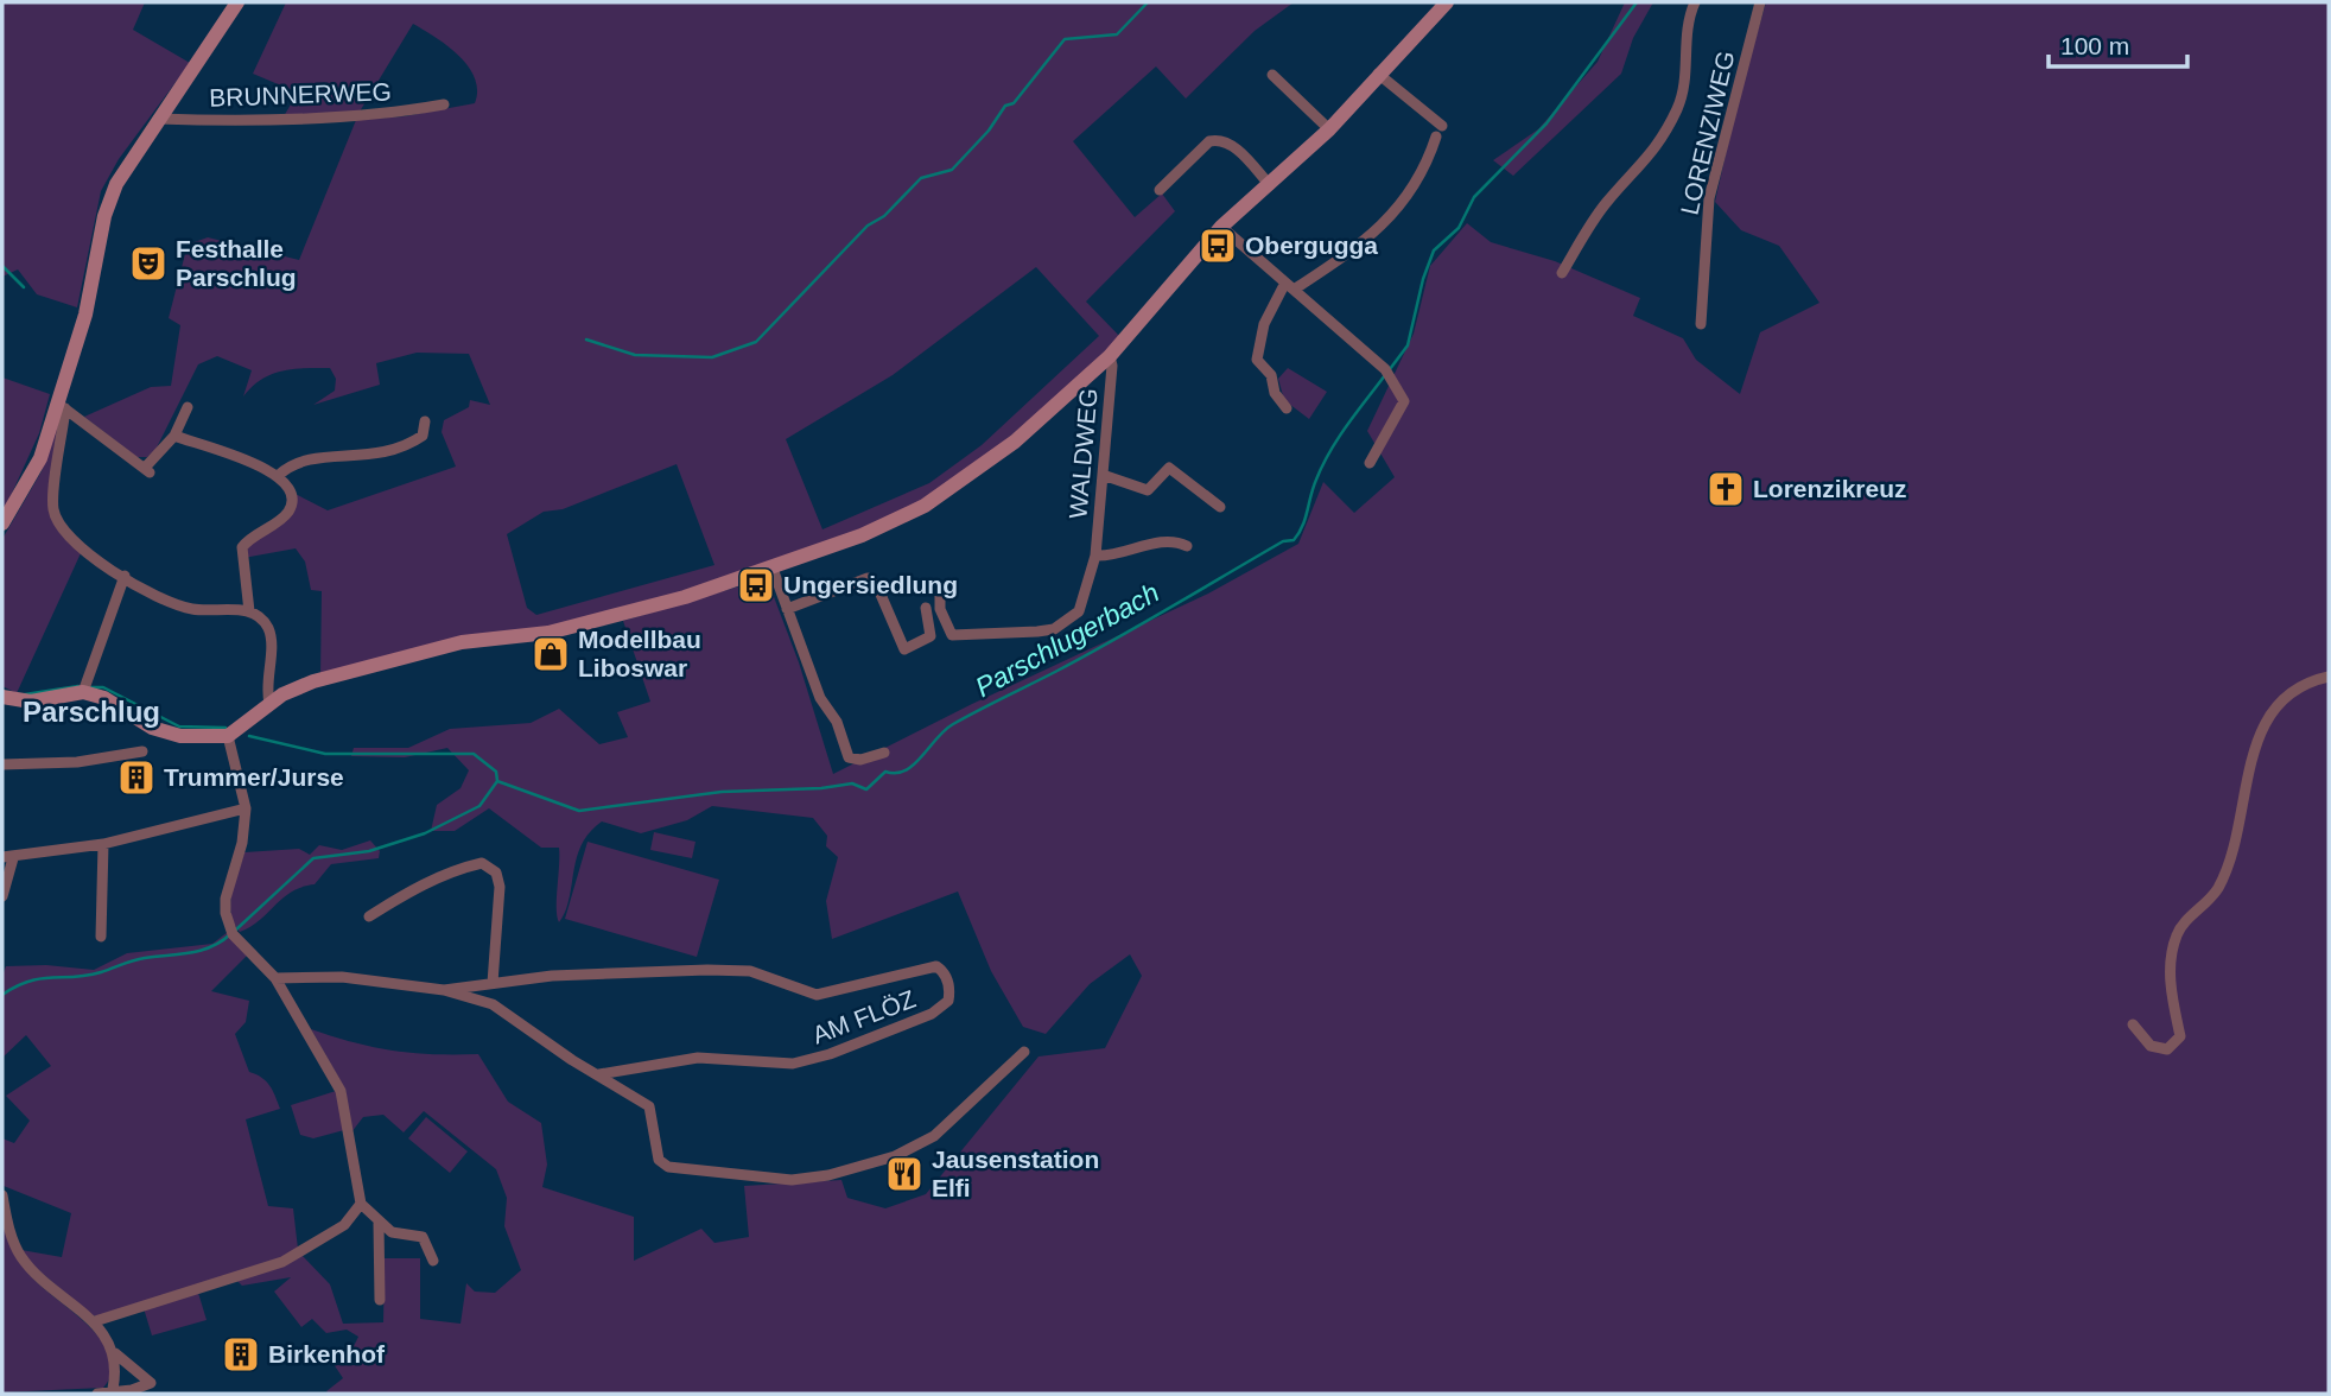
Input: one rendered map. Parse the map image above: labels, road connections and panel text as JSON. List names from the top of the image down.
{
  "streets": {
    "street": [
      "BRUNNERWEG",
      "LORENZIWEG",
      "WALDWEG",
      "AM FLÖZ"
    ]
  },
  "districts": ["Parschlug"],
  "water": ["Parschlugerbach"],
  "places": {
    "bus stop": ["Obergugga", "Ungersiedlung"],
    "theatre": ["Festhalle Parschlug"],
    "church": ["Lorenzikreuz"],
    "shop": ["Modellbau Liboswar"],
    "building": ["Trummer/Jurse", "Birkenhof"],
    "restaurant": ["Jausenstation Elfi"]
  },
  "scale_bar": "100 m"
}
